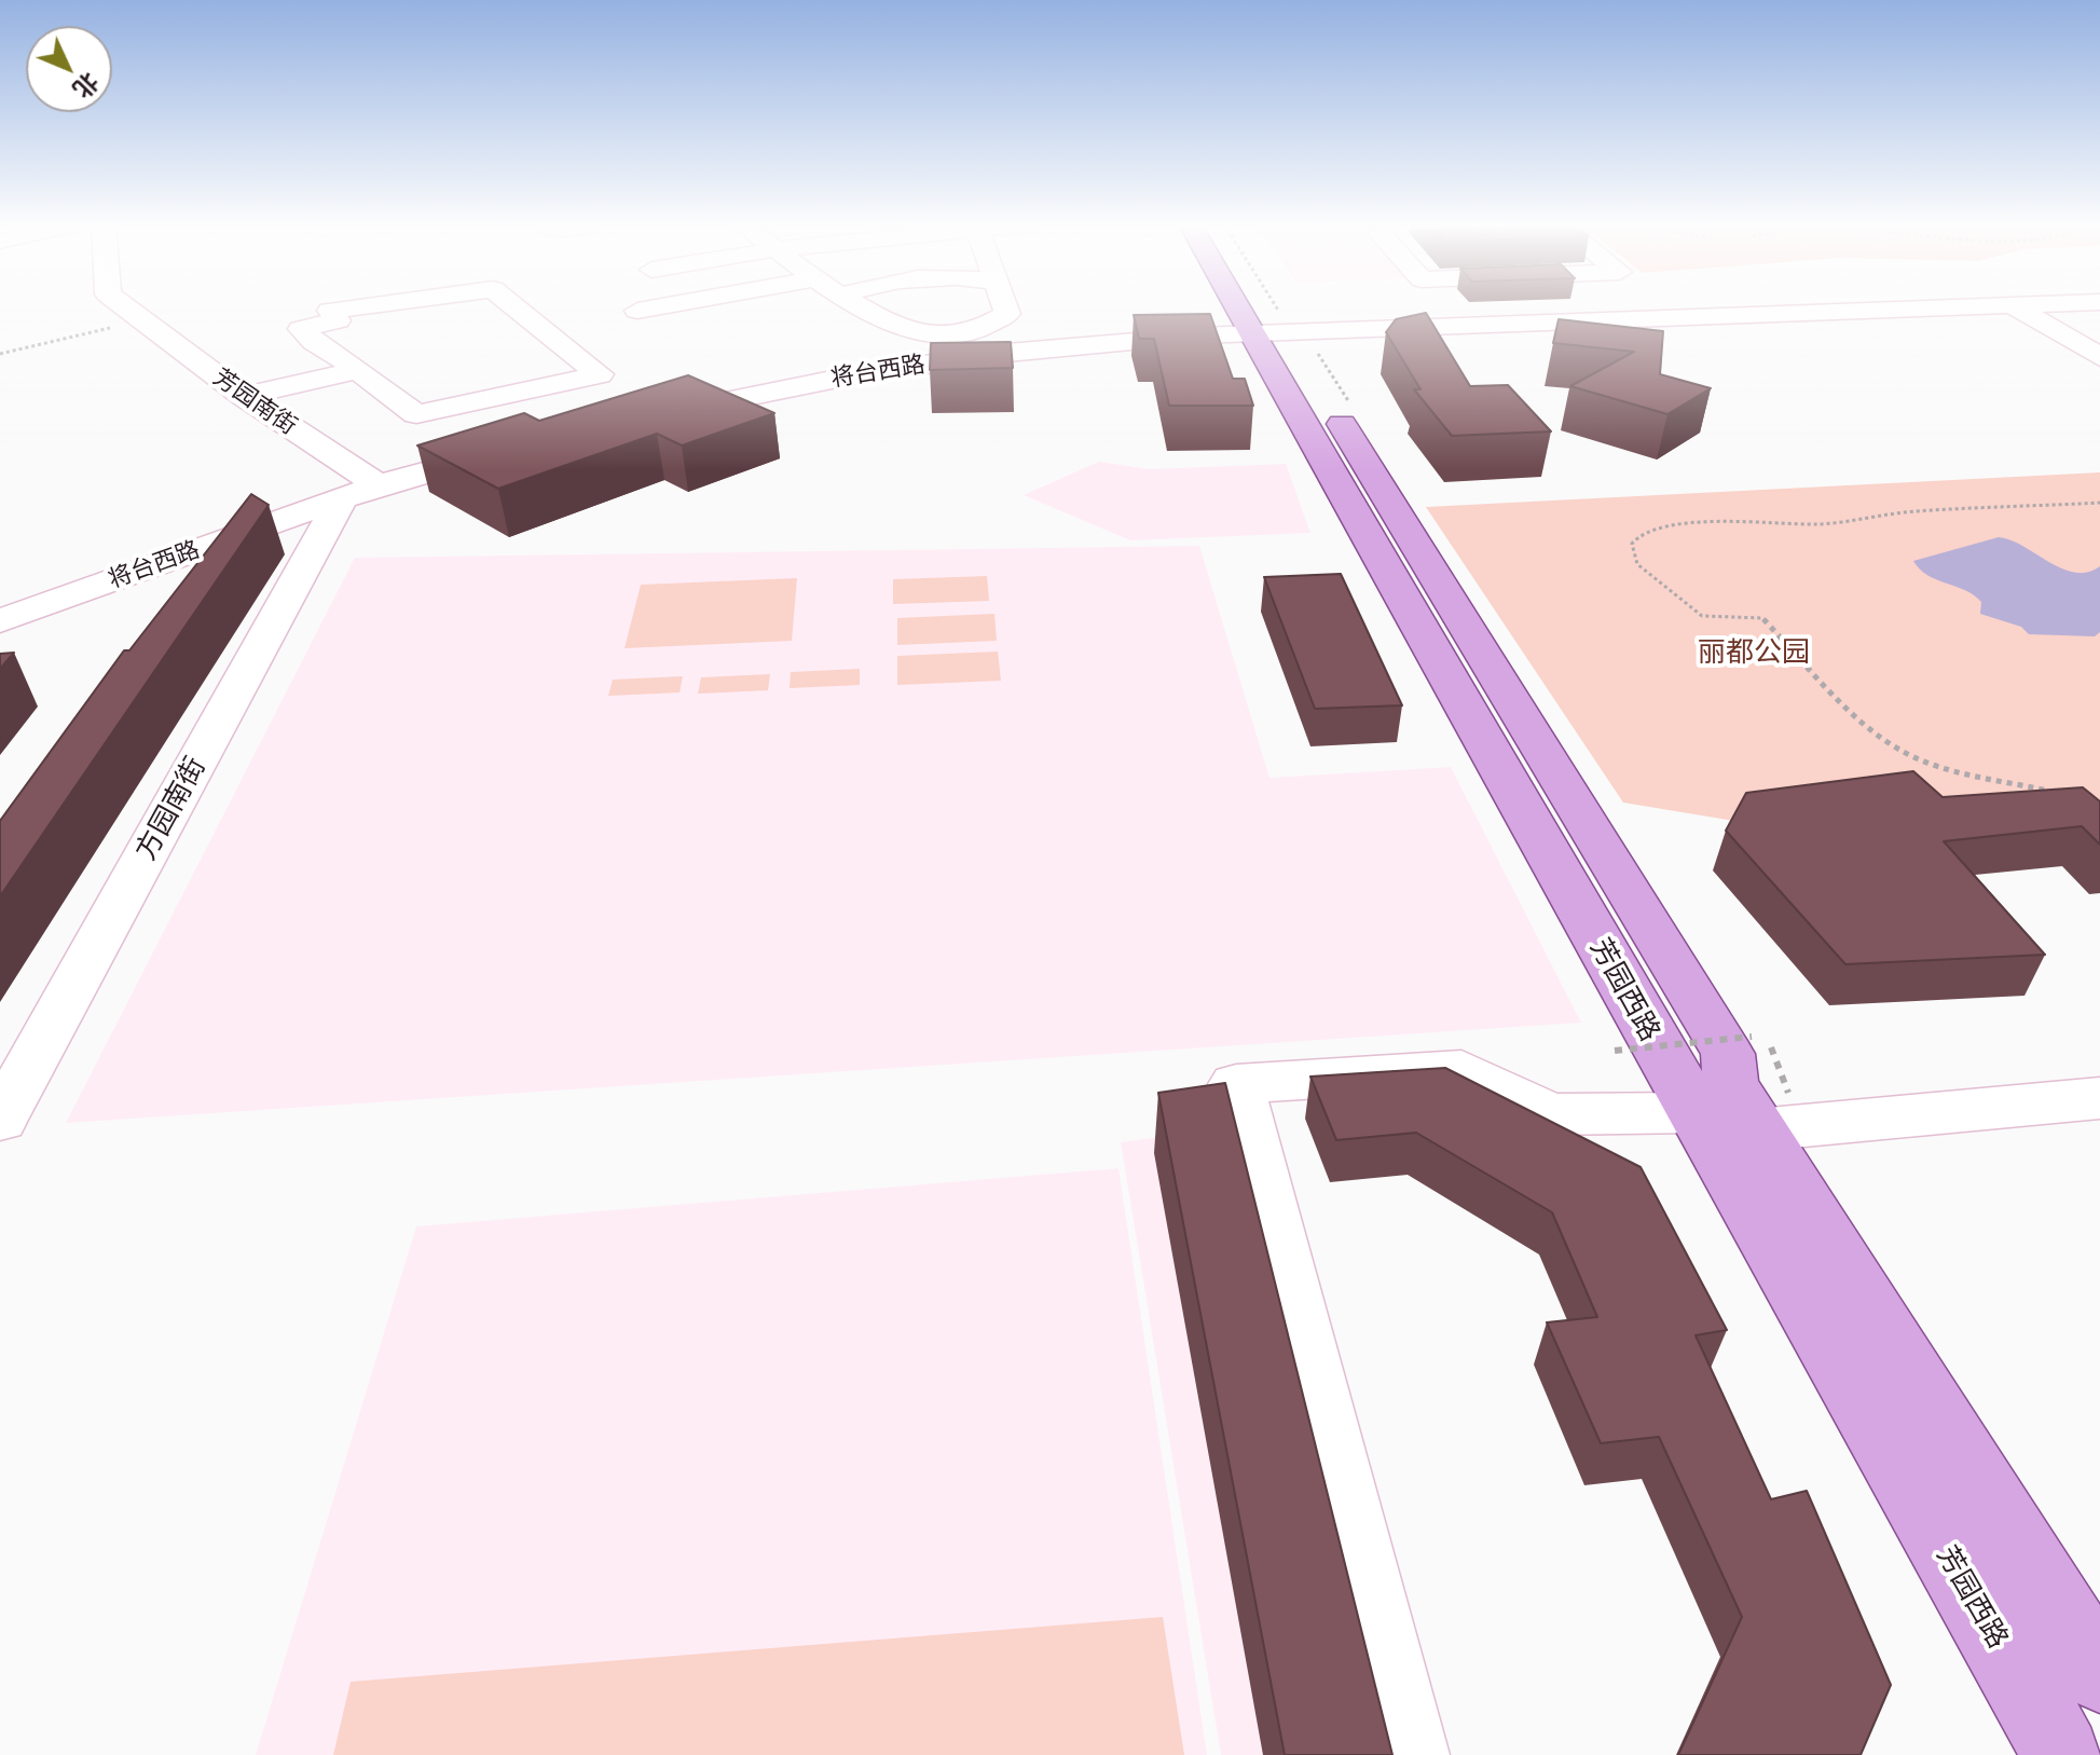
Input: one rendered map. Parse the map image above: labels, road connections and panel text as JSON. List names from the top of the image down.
{
  "streets": {
    "main road": ["芳园西路"],
    "street": ["将台西路", "芳园南街", "方园南街"]
  },
  "crossings": [
    ["将台西路", "芳园南街"],
    ["将台西路", "方园南街"],
    ["将台西路", "芳园西路"],
    ["芳园南街", "方园南街"]
  ],
  "parks": ["丽都公园"],
  "north": "bottom right"
}
